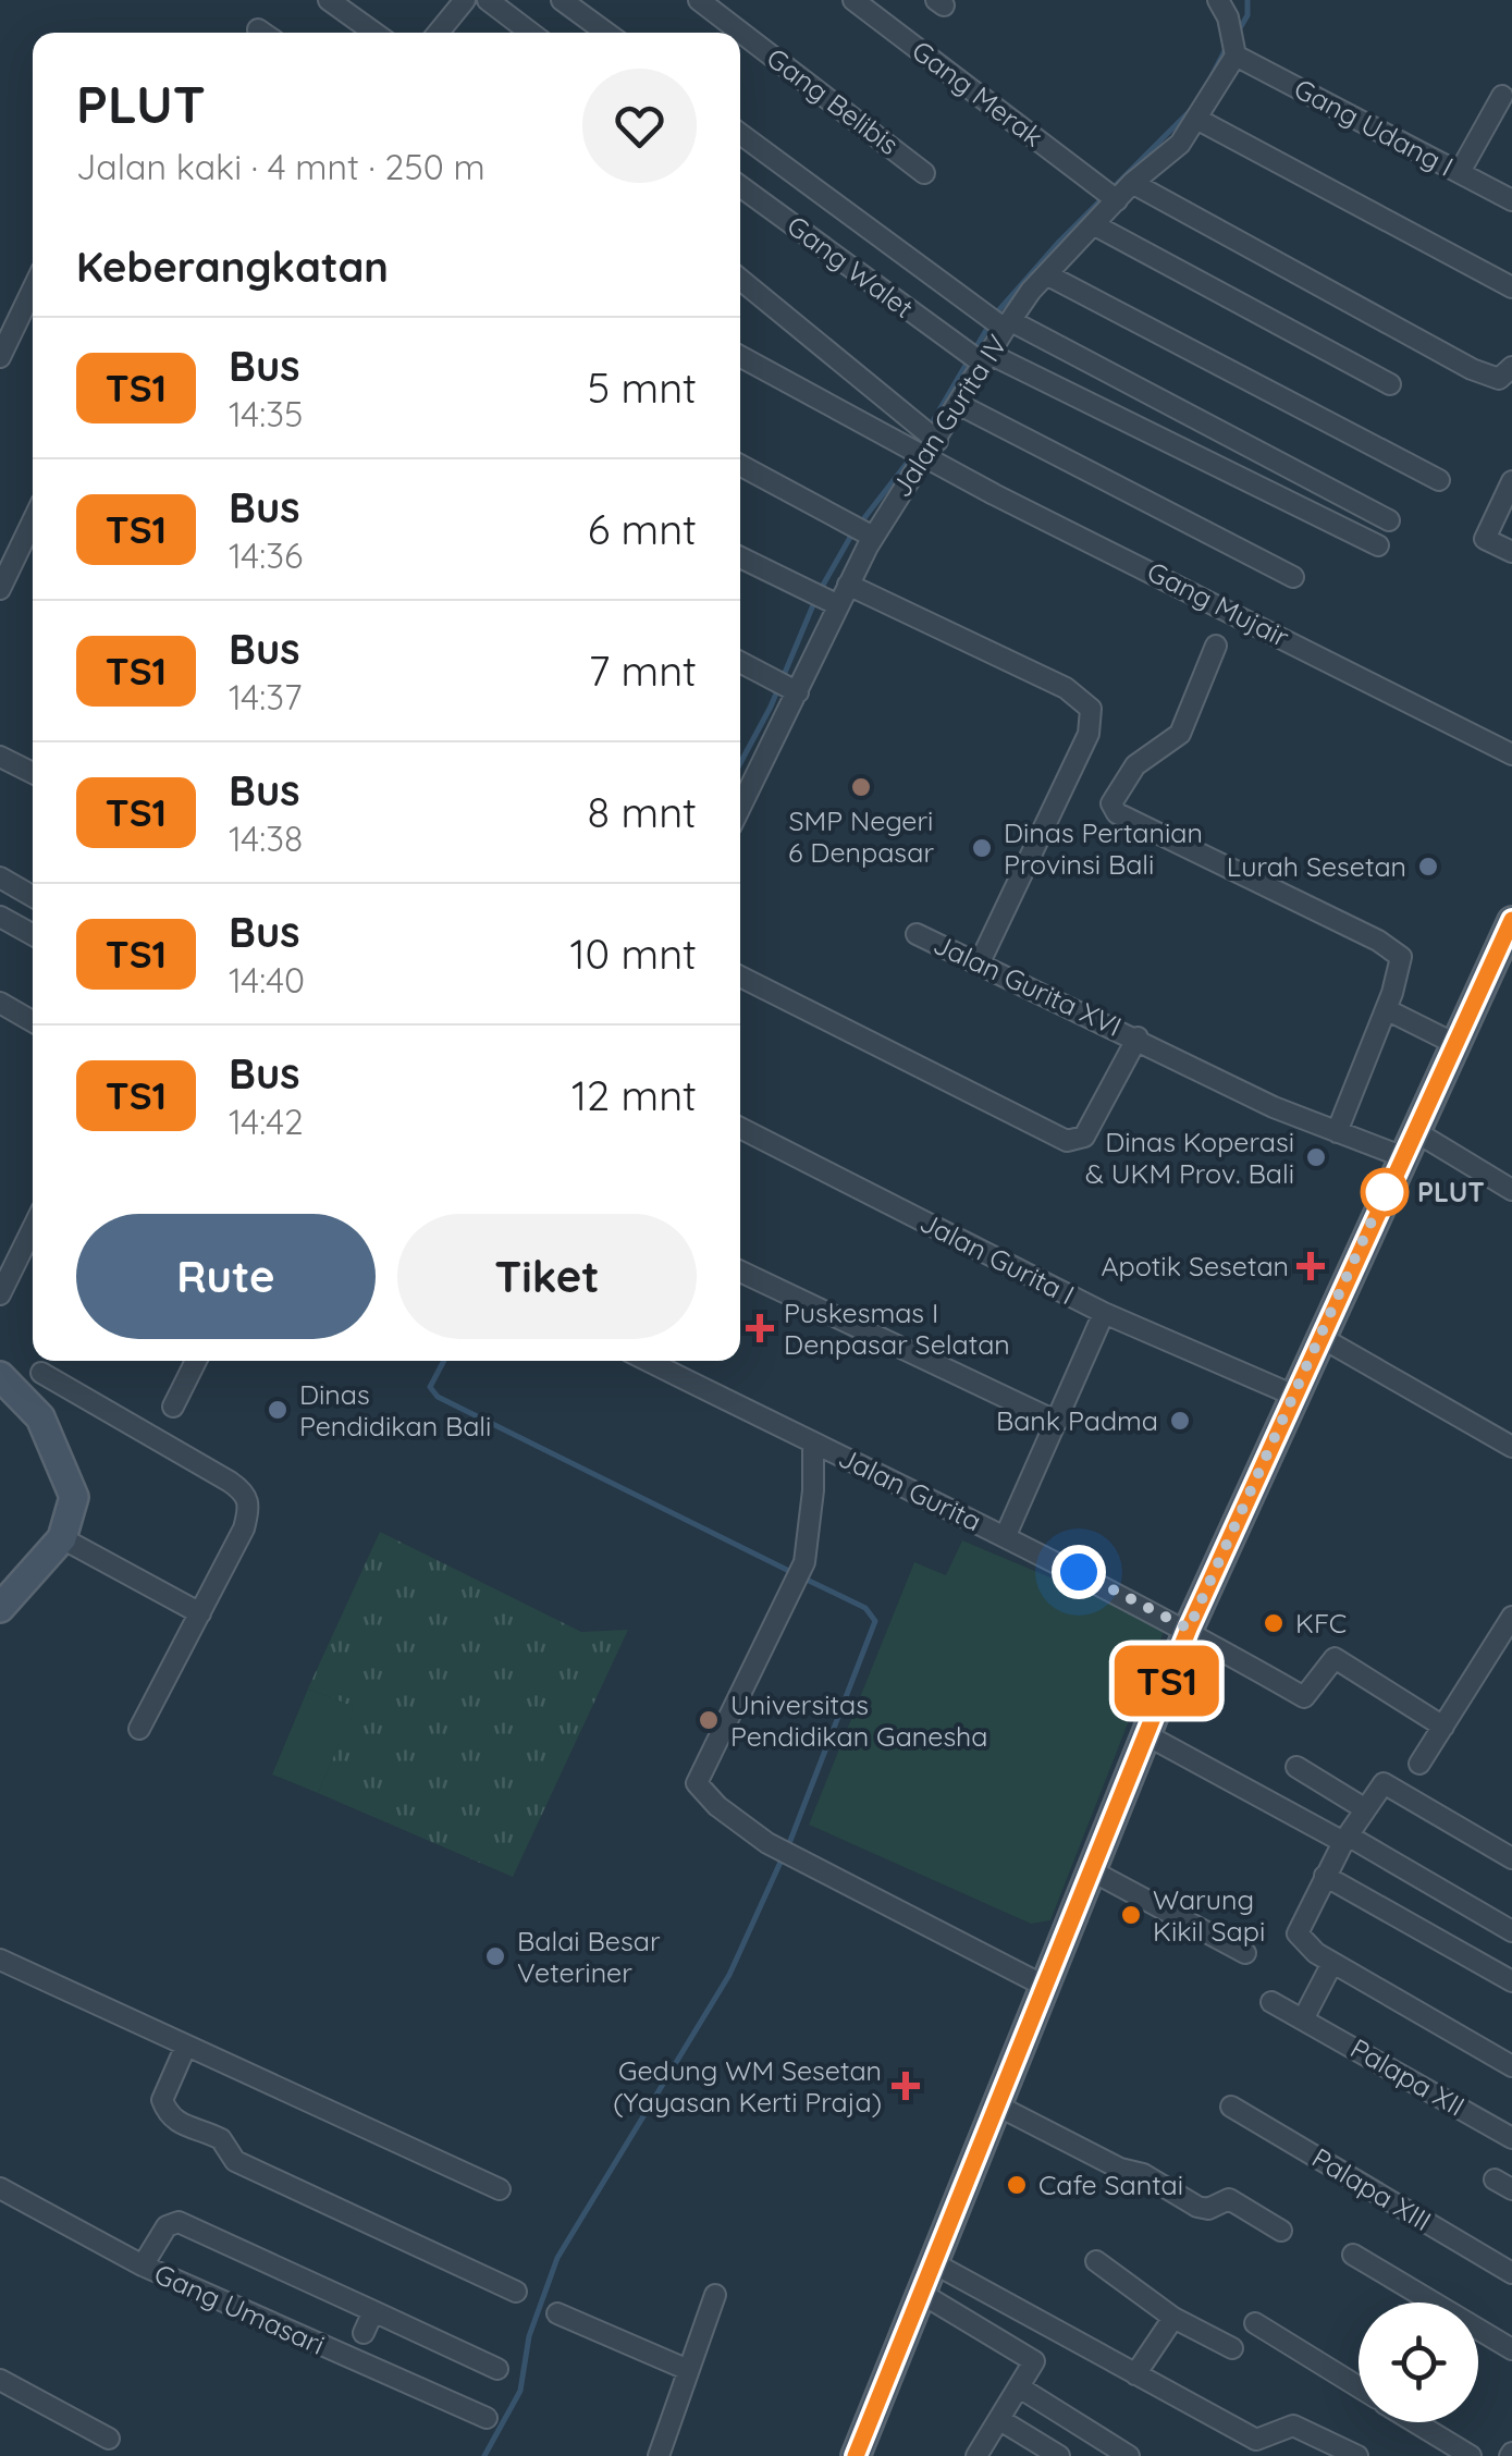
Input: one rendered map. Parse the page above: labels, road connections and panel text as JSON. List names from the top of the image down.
{
  "streets": {
    "street": [
      "Gang Merak",
      "Gang Belibis",
      "Gang Udang I",
      "Gang Walet",
      "Jalan Gurita IV",
      "Gang Mujair",
      "Jalan Gurita XVI",
      "Jalan Gurita I",
      "Jalan Gurita",
      "Palapa XII",
      "Palapa XIII",
      "Gang Umasari"
    ]
  },
  "crossings": [
    ["Gang Merak", "Jalan Gurita IV"],
    ["Gang Udang I", "Jalan Gurita IV"],
    ["Gang Walet", "Jalan Gurita IV"],
    ["Jalan Gurita IV", "Gang Mujair"],
    ["Jalan Gurita I", "Jalan Gurita"]
  ],
  "places": {
    "other": [
      "SMP Negeri 6 Denpasar",
      "Dinas Pertanian Provinsi Bali",
      "Lurah Sesetan",
      "Dinas Koperasi & UKM Prov. Bali",
      "PLUT",
      "Dinas Pendidikan Bali",
      "Bank Padma",
      "KFC",
      "Universitas Pendidikan Ganesha",
      "Warung Kikil Sapi",
      "Balai Besar Veteriner",
      "Cafe Santai"
    ],
    "health": ["Apotik Sesetan", "Puskesmas I Denpasar Selatan", "Gedung WM Sesetan (Yayasan Kerti Praja)"]
  },
  "lines": ["bus line TS1"],
  "page": {
    "on_map": "TS1",
    "heading": [
      ["PLUT", "Jalan kaki · 4 mnt · 250 m"],
      "Keberangkatan"
    ],
    "list": [
      {
        "mark": "TS1",
        "name": "Bus",
        "note": "14:35",
        "value": "5 mnt"
      },
      {
        "mark": "TS1",
        "name": "Bus",
        "note": "14:36",
        "value": "6 mnt"
      },
      {
        "mark": "TS1",
        "name": "Bus",
        "note": "14:37",
        "value": "7 mnt"
      },
      {
        "mark": "TS1",
        "name": "Bus",
        "note": "14:38",
        "value": "8 mnt"
      },
      {
        "mark": "TS1",
        "name": "Bus",
        "note": "14:40",
        "value": "10 mnt"
      },
      {
        "mark": "TS1",
        "name": "Bus",
        "note": "14:42",
        "value": "12 mnt"
      }
    ],
    "buttons": ["Rute", "Tiket"]
  }
}
